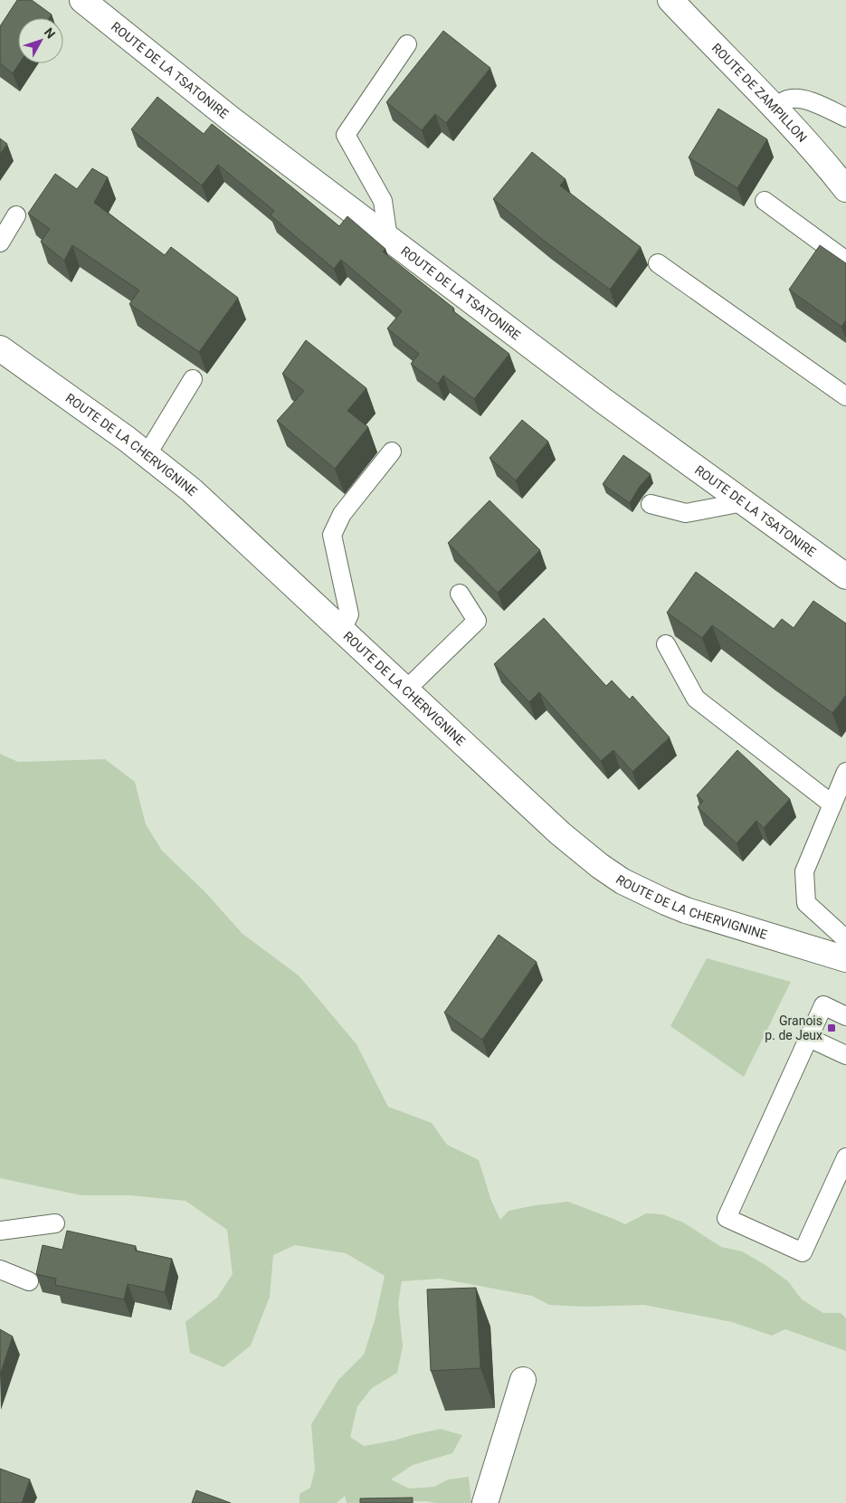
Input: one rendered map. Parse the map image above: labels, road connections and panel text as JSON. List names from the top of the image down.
{
  "streets": {
    "street": ["ROUTE DE LA TSATONIRE", "ROUTE DE ZAMPILLON", "ROUTE DE LA CHERVIGNINE"]
  },
  "places": {
    "transit": ["Granois p. de Jeux"]
  },
  "north": "top right"
}
